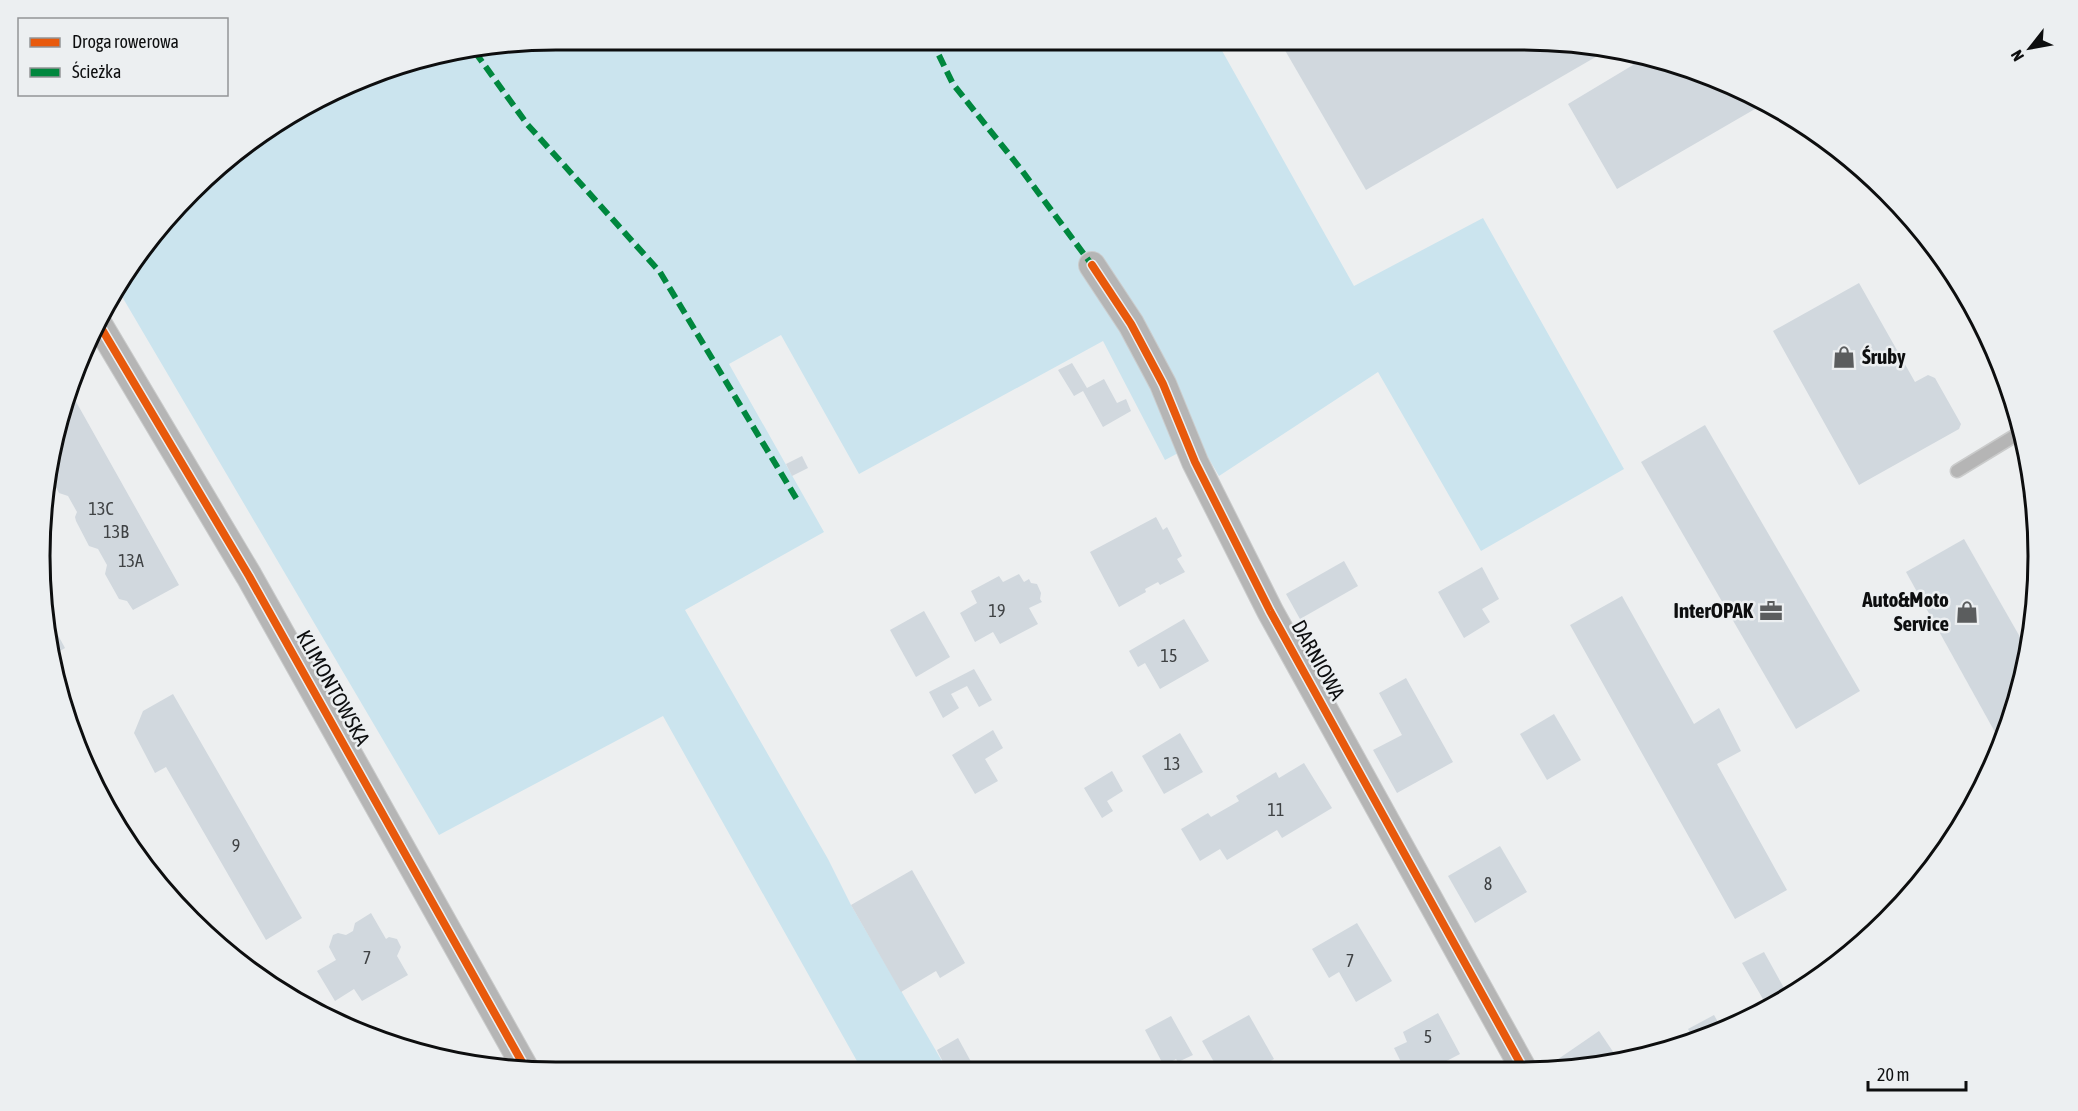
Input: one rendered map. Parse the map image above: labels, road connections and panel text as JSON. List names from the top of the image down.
{
  "streets": {
    "street": ["DARNIOWA", "KLIMONTOWSKA"]
  },
  "places": {
    "shop": ["Śruby", "Auto&Moto Service"],
    "office": ["InterOPAK"]
  },
  "house_numbers": [
    "13C",
    "13B",
    "13A",
    "19",
    "15",
    "13",
    "11",
    "9",
    "8",
    "7",
    "7",
    "5"
  ],
  "legend": ["Droga rowerowa", "Ścieżka"],
  "scale_bar": "20 m",
  "north": "bottom left"
}
